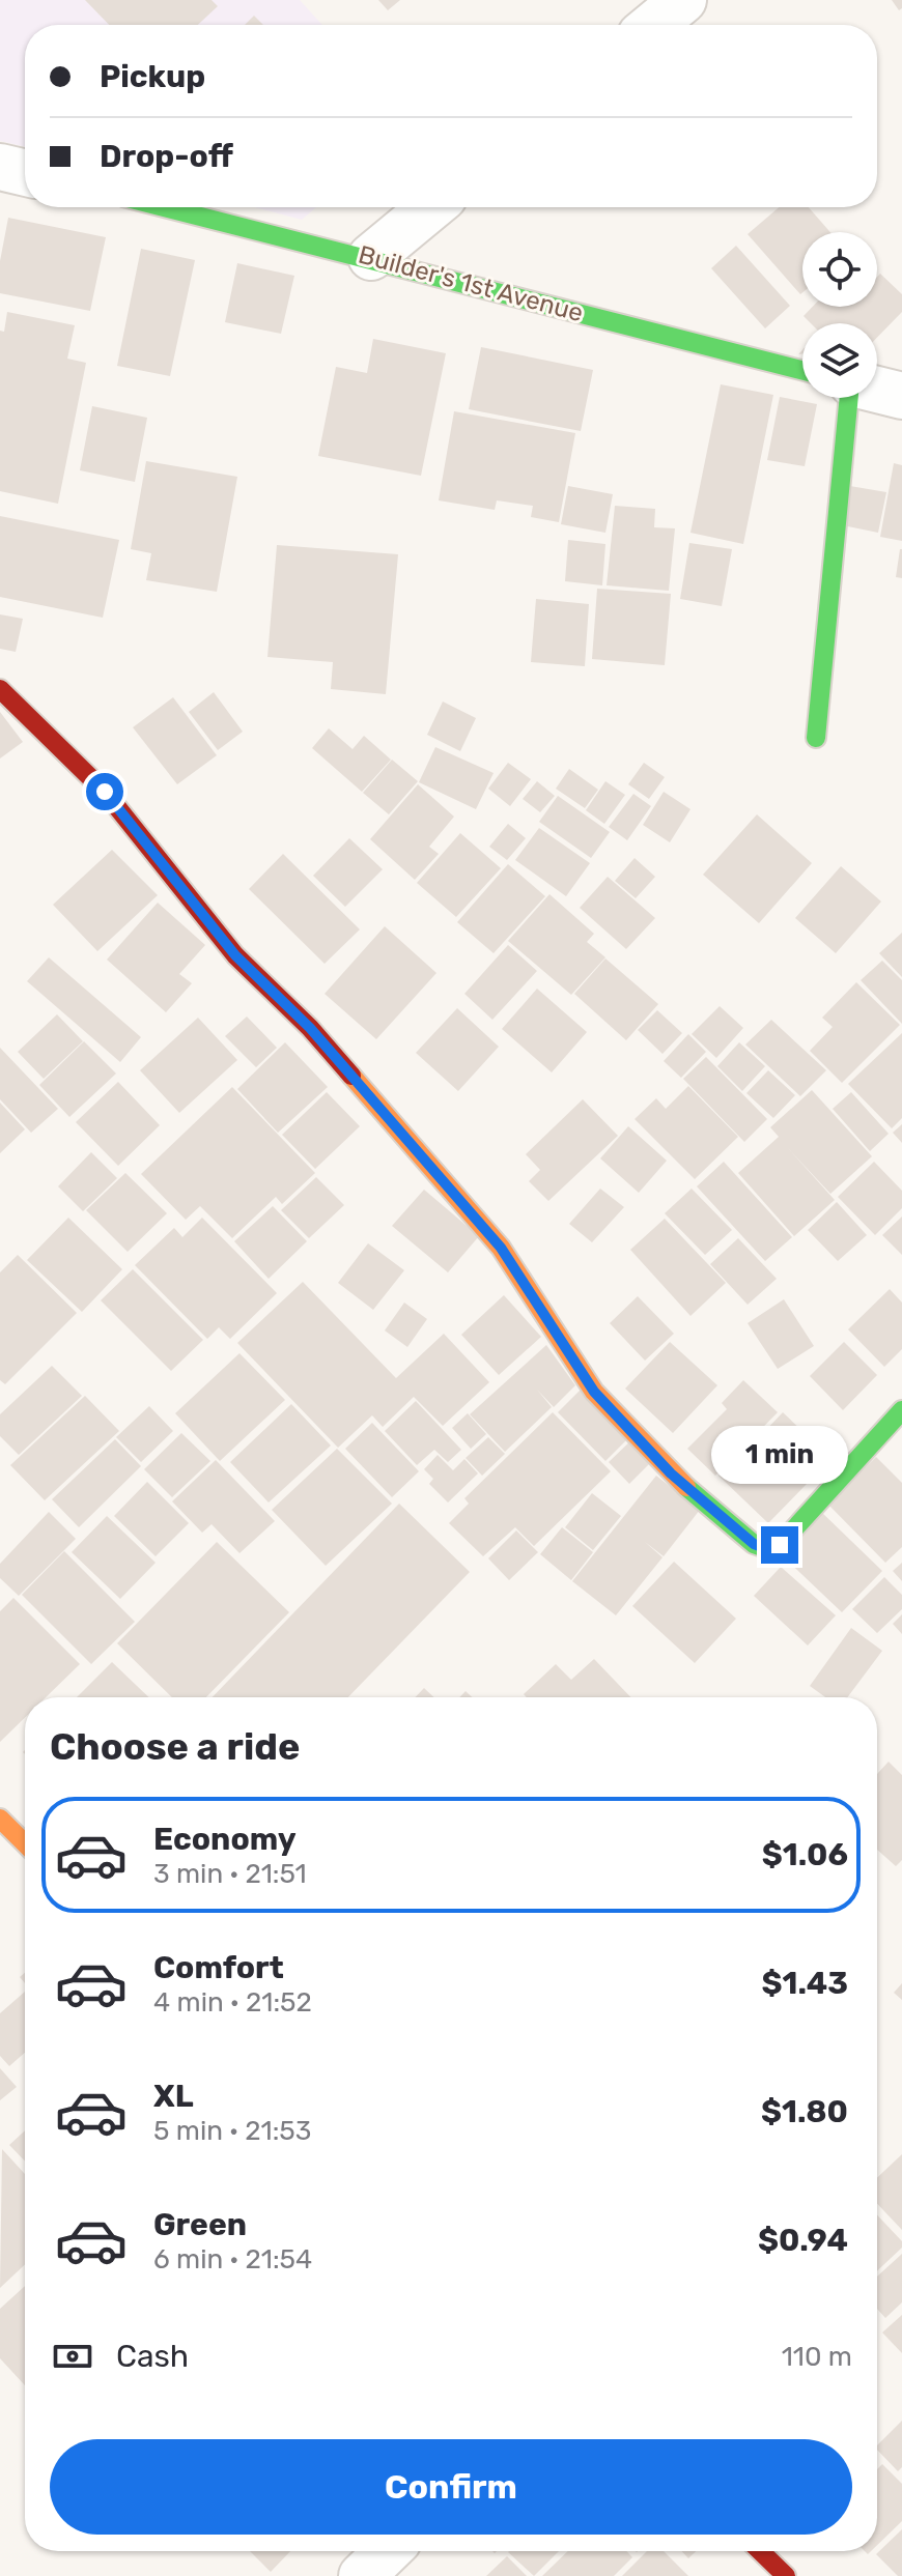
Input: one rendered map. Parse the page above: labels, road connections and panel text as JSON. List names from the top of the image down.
{
  "streets": {
    "street": ["Builder's 1st Avenue"]
  },
  "page": {
    "banner": ["Pickup", "Drop-off"],
    "bubble": "1 min",
    "heading": "Choose a ride",
    "list": [
      {
        "name": "Economy",
        "note": "3 min · 21:51",
        "value": "$1.06"
      },
      {
        "name": "Comfort",
        "note": "4 min · 21:52",
        "value": "$1.43"
      },
      {
        "name": "XL",
        "note": "5 min · 21:53",
        "value": "$1.80"
      },
      {
        "name": "Green",
        "note": "6 min · 21:54",
        "value": "$0.94"
      }
    ],
    "pay": ["Cash", "110 m"],
    "buttons": "Confirm"
  }
}
